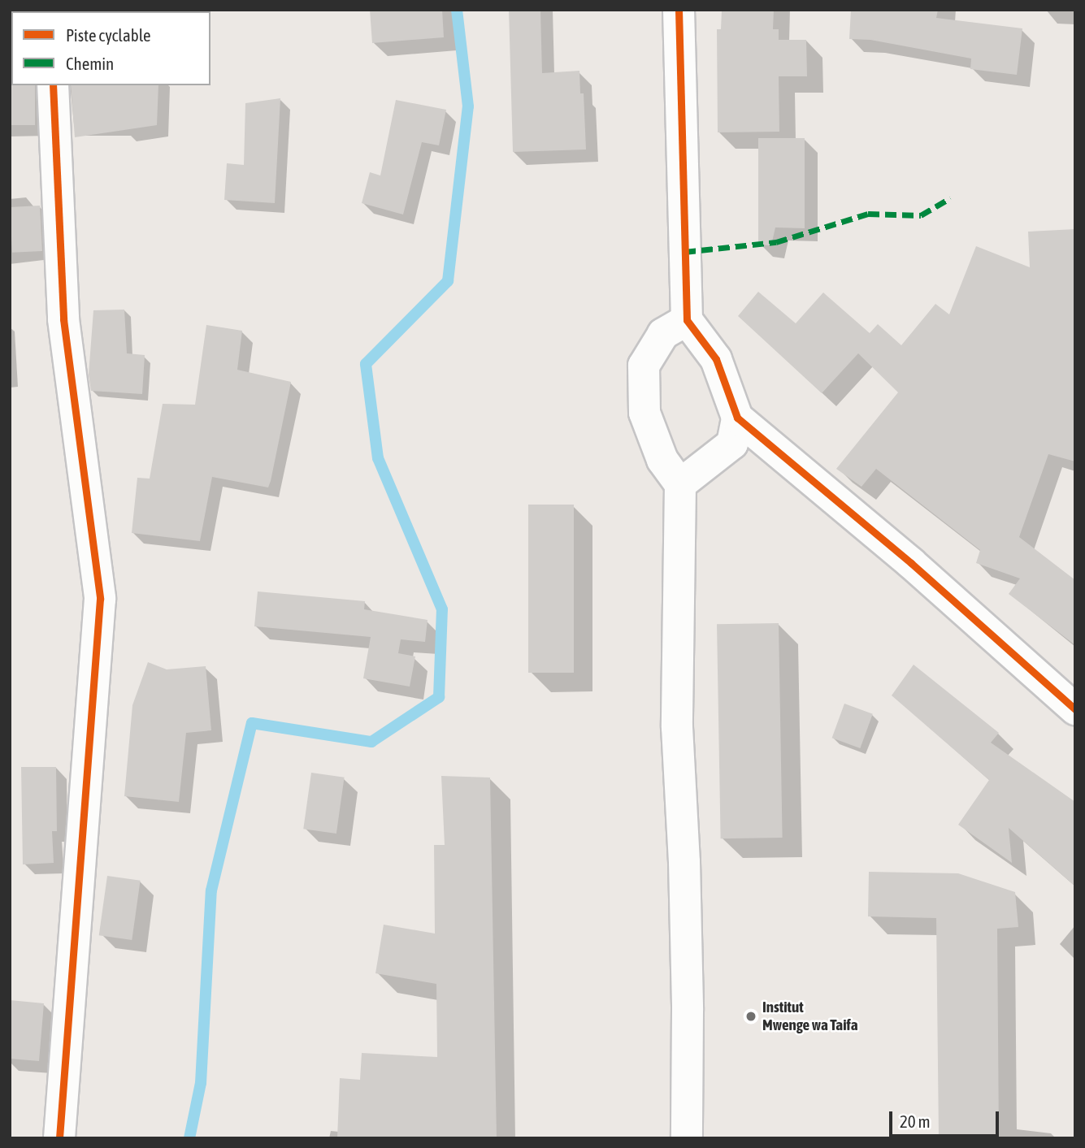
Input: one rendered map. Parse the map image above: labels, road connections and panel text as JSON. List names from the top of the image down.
{
  "places": ["Institut Mwenge wa Taifa"],
  "legend": ["Piste cyclable", "Chemin"],
  "scale_bar": "20 m"
}
